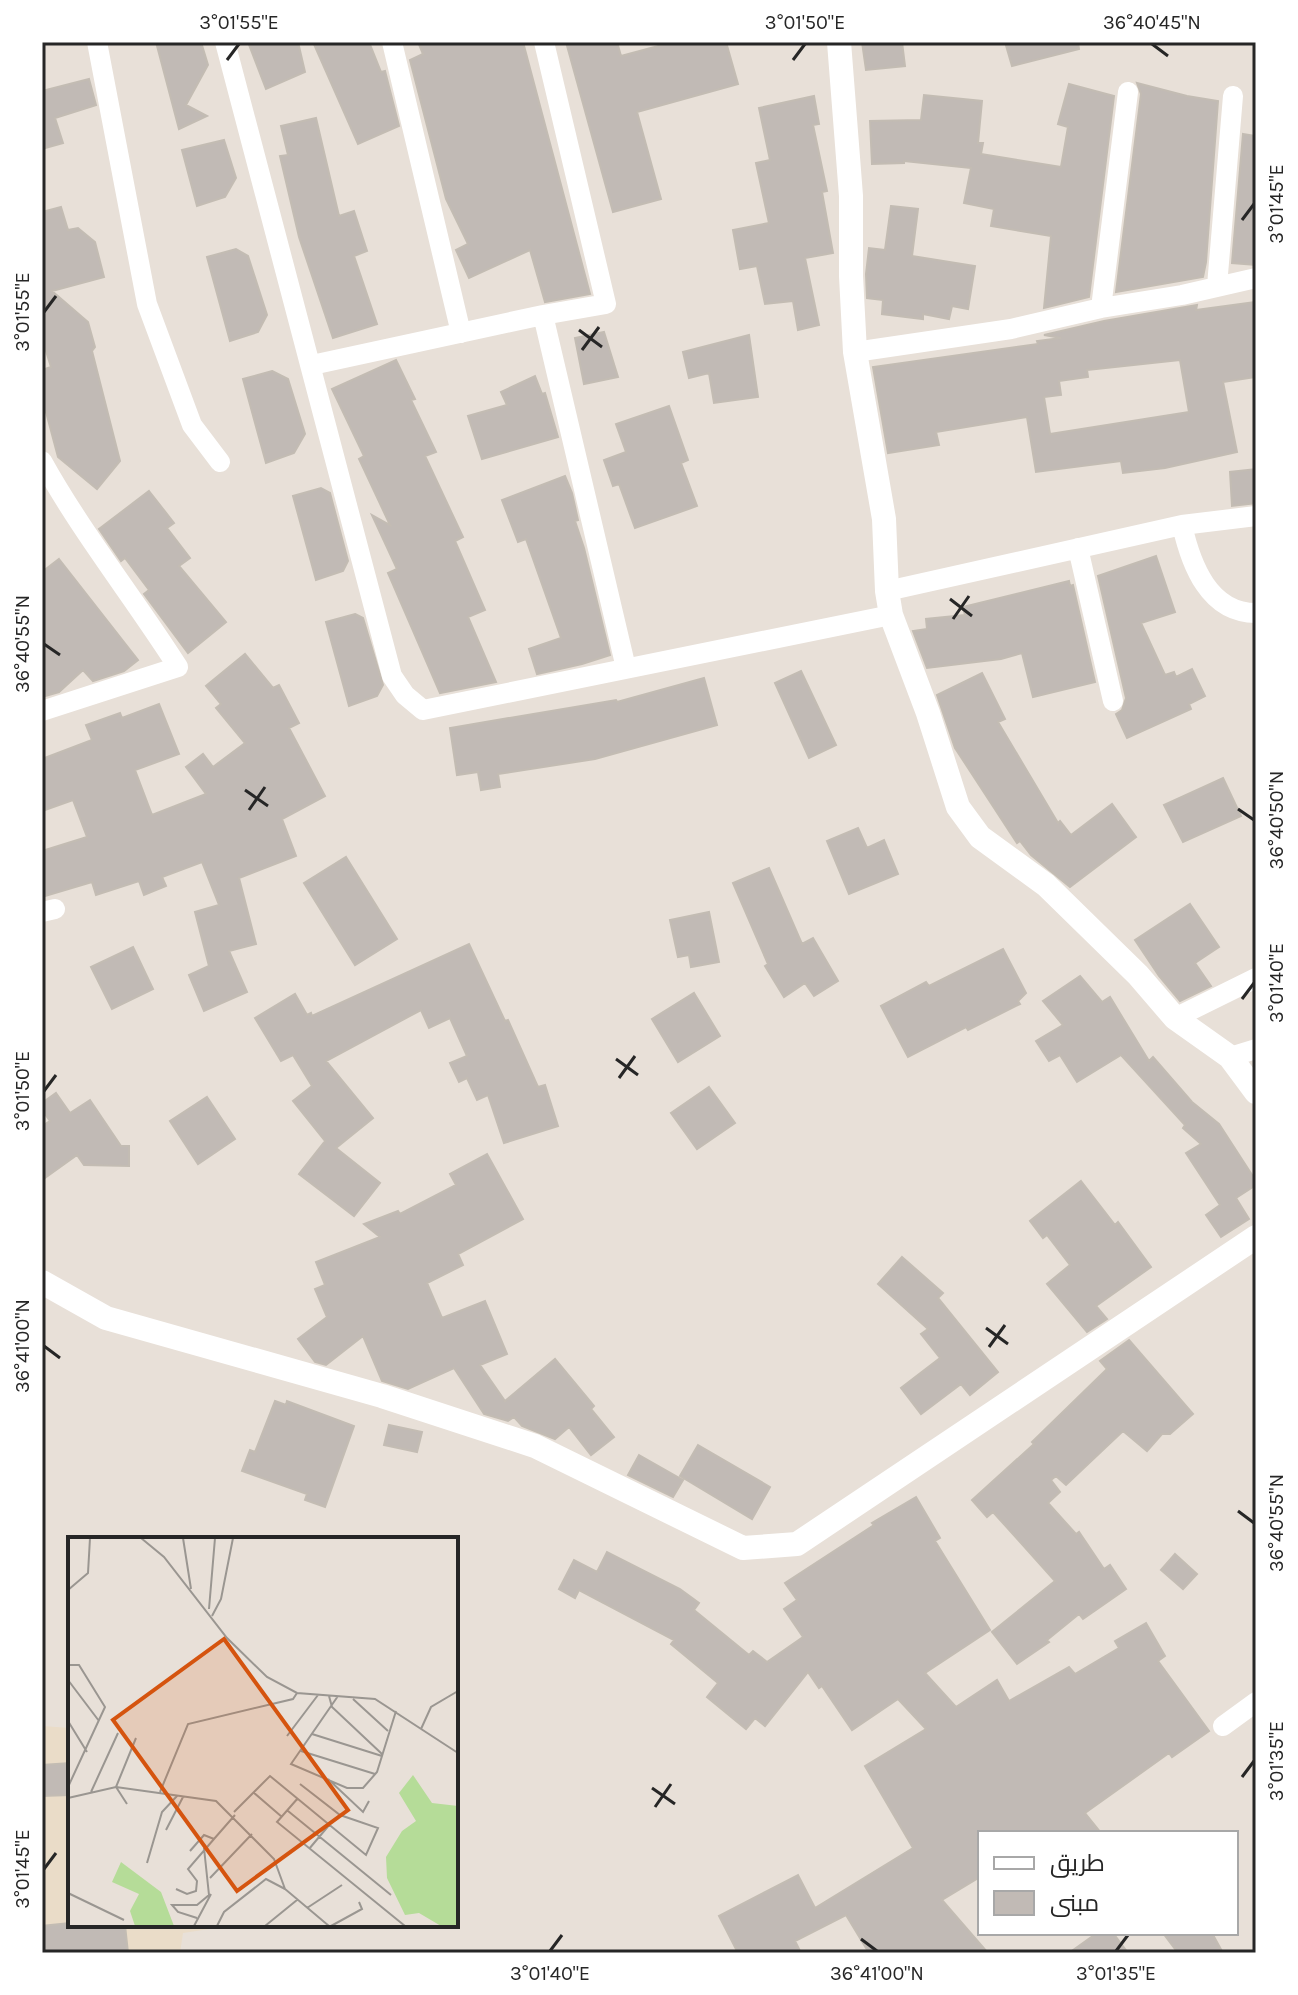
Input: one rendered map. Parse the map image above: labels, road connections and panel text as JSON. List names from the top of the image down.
{
  "legend": ["طريق", "مبنى"],
  "coordinates": [
    "3°01'55\"E",
    "3°01'50\"E",
    "36°40'45\"N",
    "3°01'45\"E",
    "36°40'55\"N",
    "36°40'50\"N",
    "3°01'40\"E",
    "36°41'00\"N",
    "3°01'35\"E"
  ]
}
